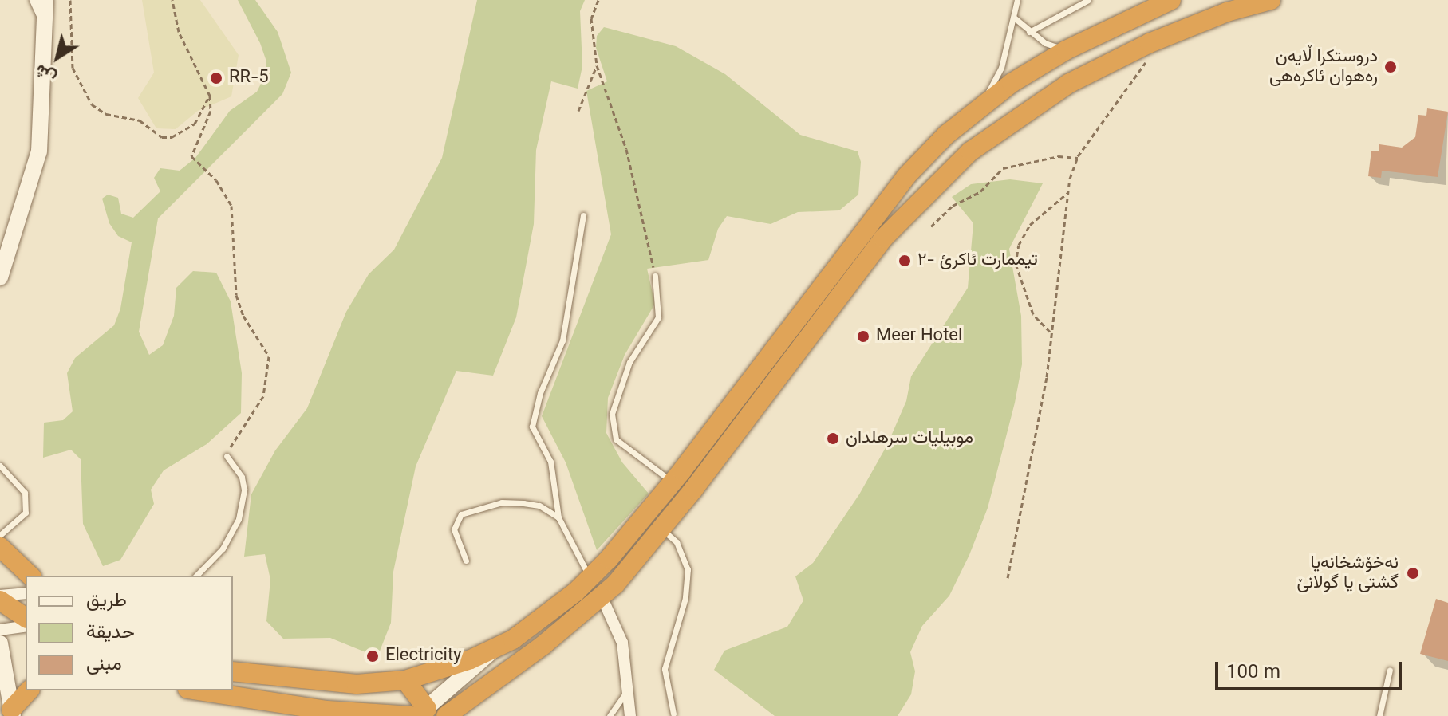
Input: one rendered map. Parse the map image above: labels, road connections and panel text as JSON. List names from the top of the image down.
{
  "places": [
    "دروستكرا ڵایەن رەهوان ئاكرەهی",
    "RR-5",
    "تيممارت ئاكرئ -٢",
    "Meer Hotel",
    "موبيليات سرهلدان",
    "نەخۆشخانەیا گشتی یا گولانێ",
    "Electricity"
  ],
  "legend": ["طريق", "حديقة", "مبنى"],
  "scale_bar": "100 m",
  "north": "bottom left"
}
